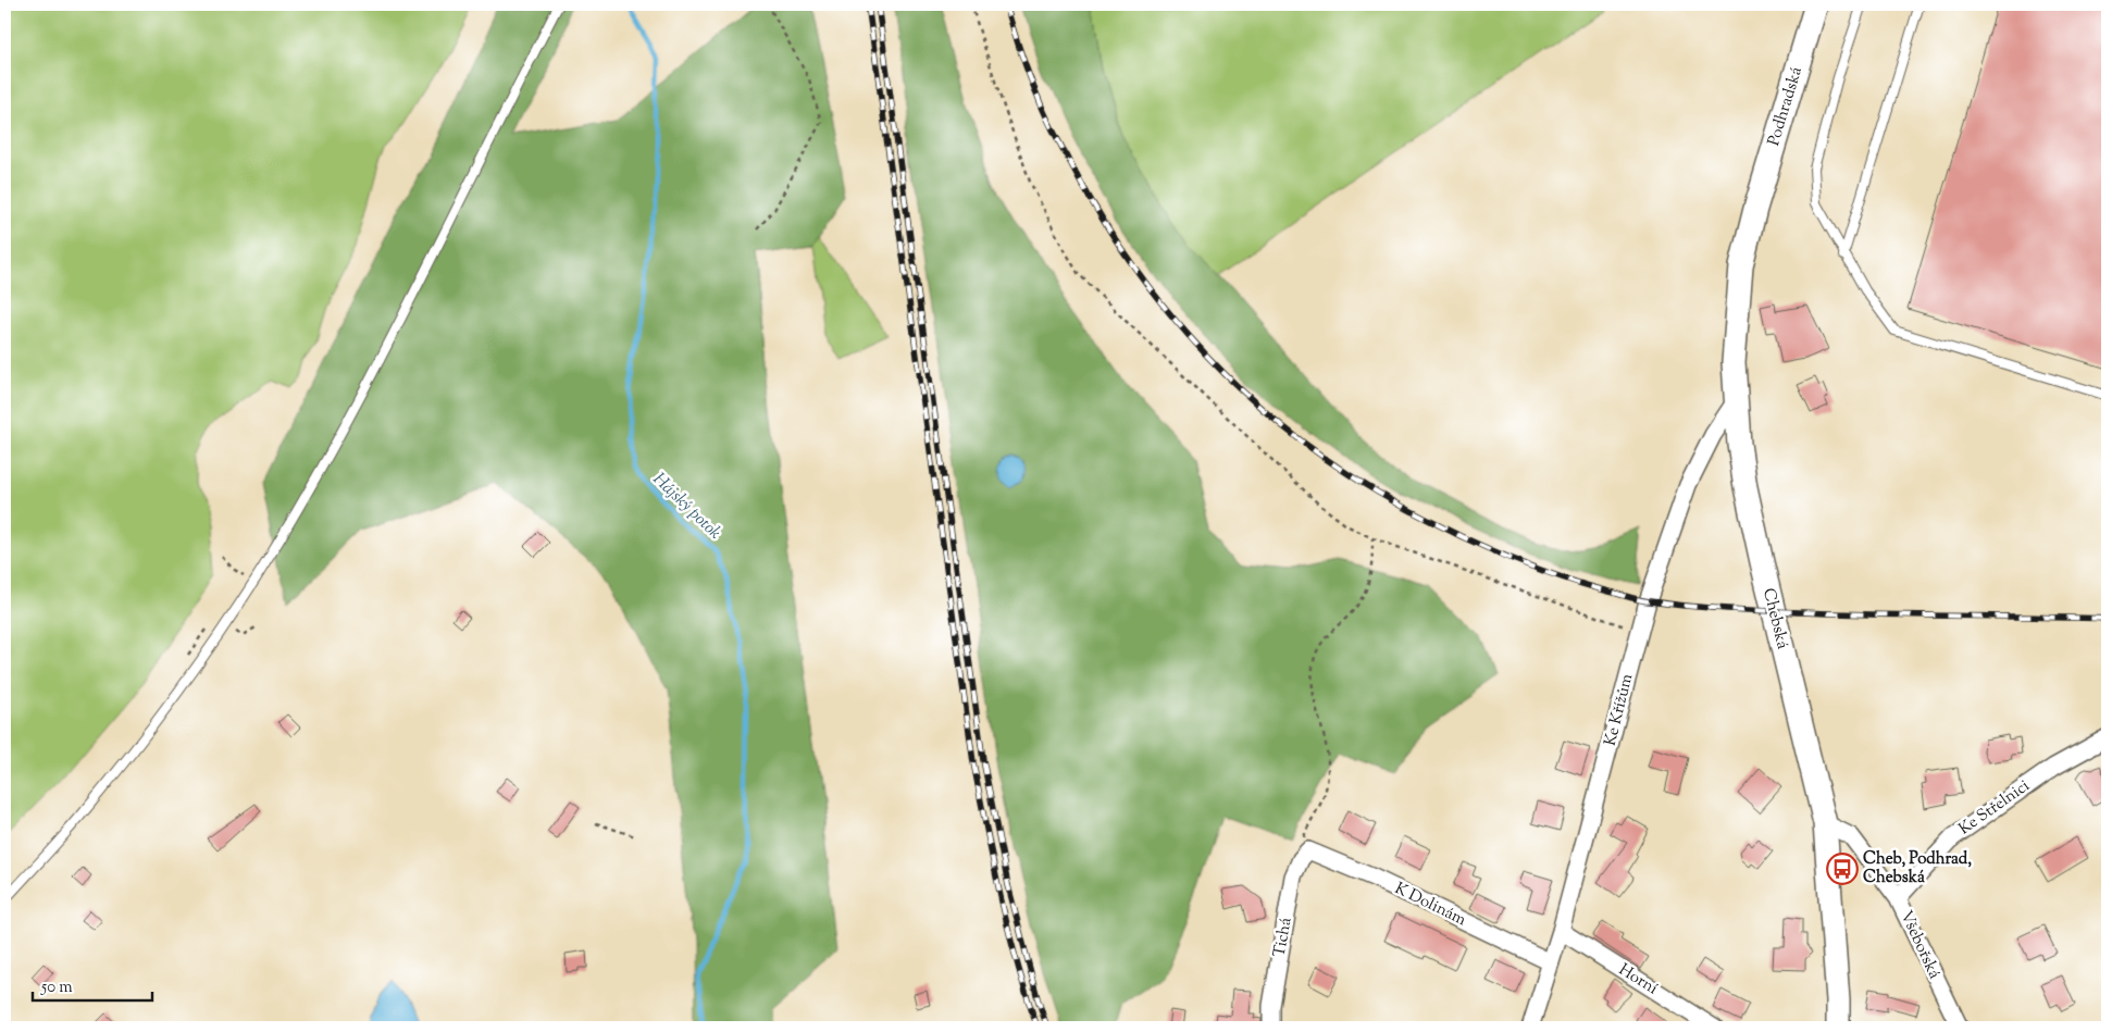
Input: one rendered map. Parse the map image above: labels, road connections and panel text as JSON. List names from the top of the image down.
{
  "streets": {
    "street": [
      "Podhradská",
      "Chebská",
      "Ke Křížům",
      "Ke Střelnici",
      "K Dolinám",
      "Tichá",
      "Všebořská",
      "Horní"
    ]
  },
  "crossings": [
    ["Podhradská", "Chebská"],
    ["Chebská", "Ke Křížům"],
    ["Chebská", "Všebořská"],
    ["Ke Křížům", "K Dolinám"],
    ["Ke Křížům", "Horní"],
    ["Ke Střelnici", "Všebořská"],
    ["K Dolinám", "Tichá"]
  ],
  "water": ["Hájský potok"],
  "places": {
    "bus stop": ["Cheb, Podhrad, Chebská"]
  },
  "scale_bar": "50 m"
}
